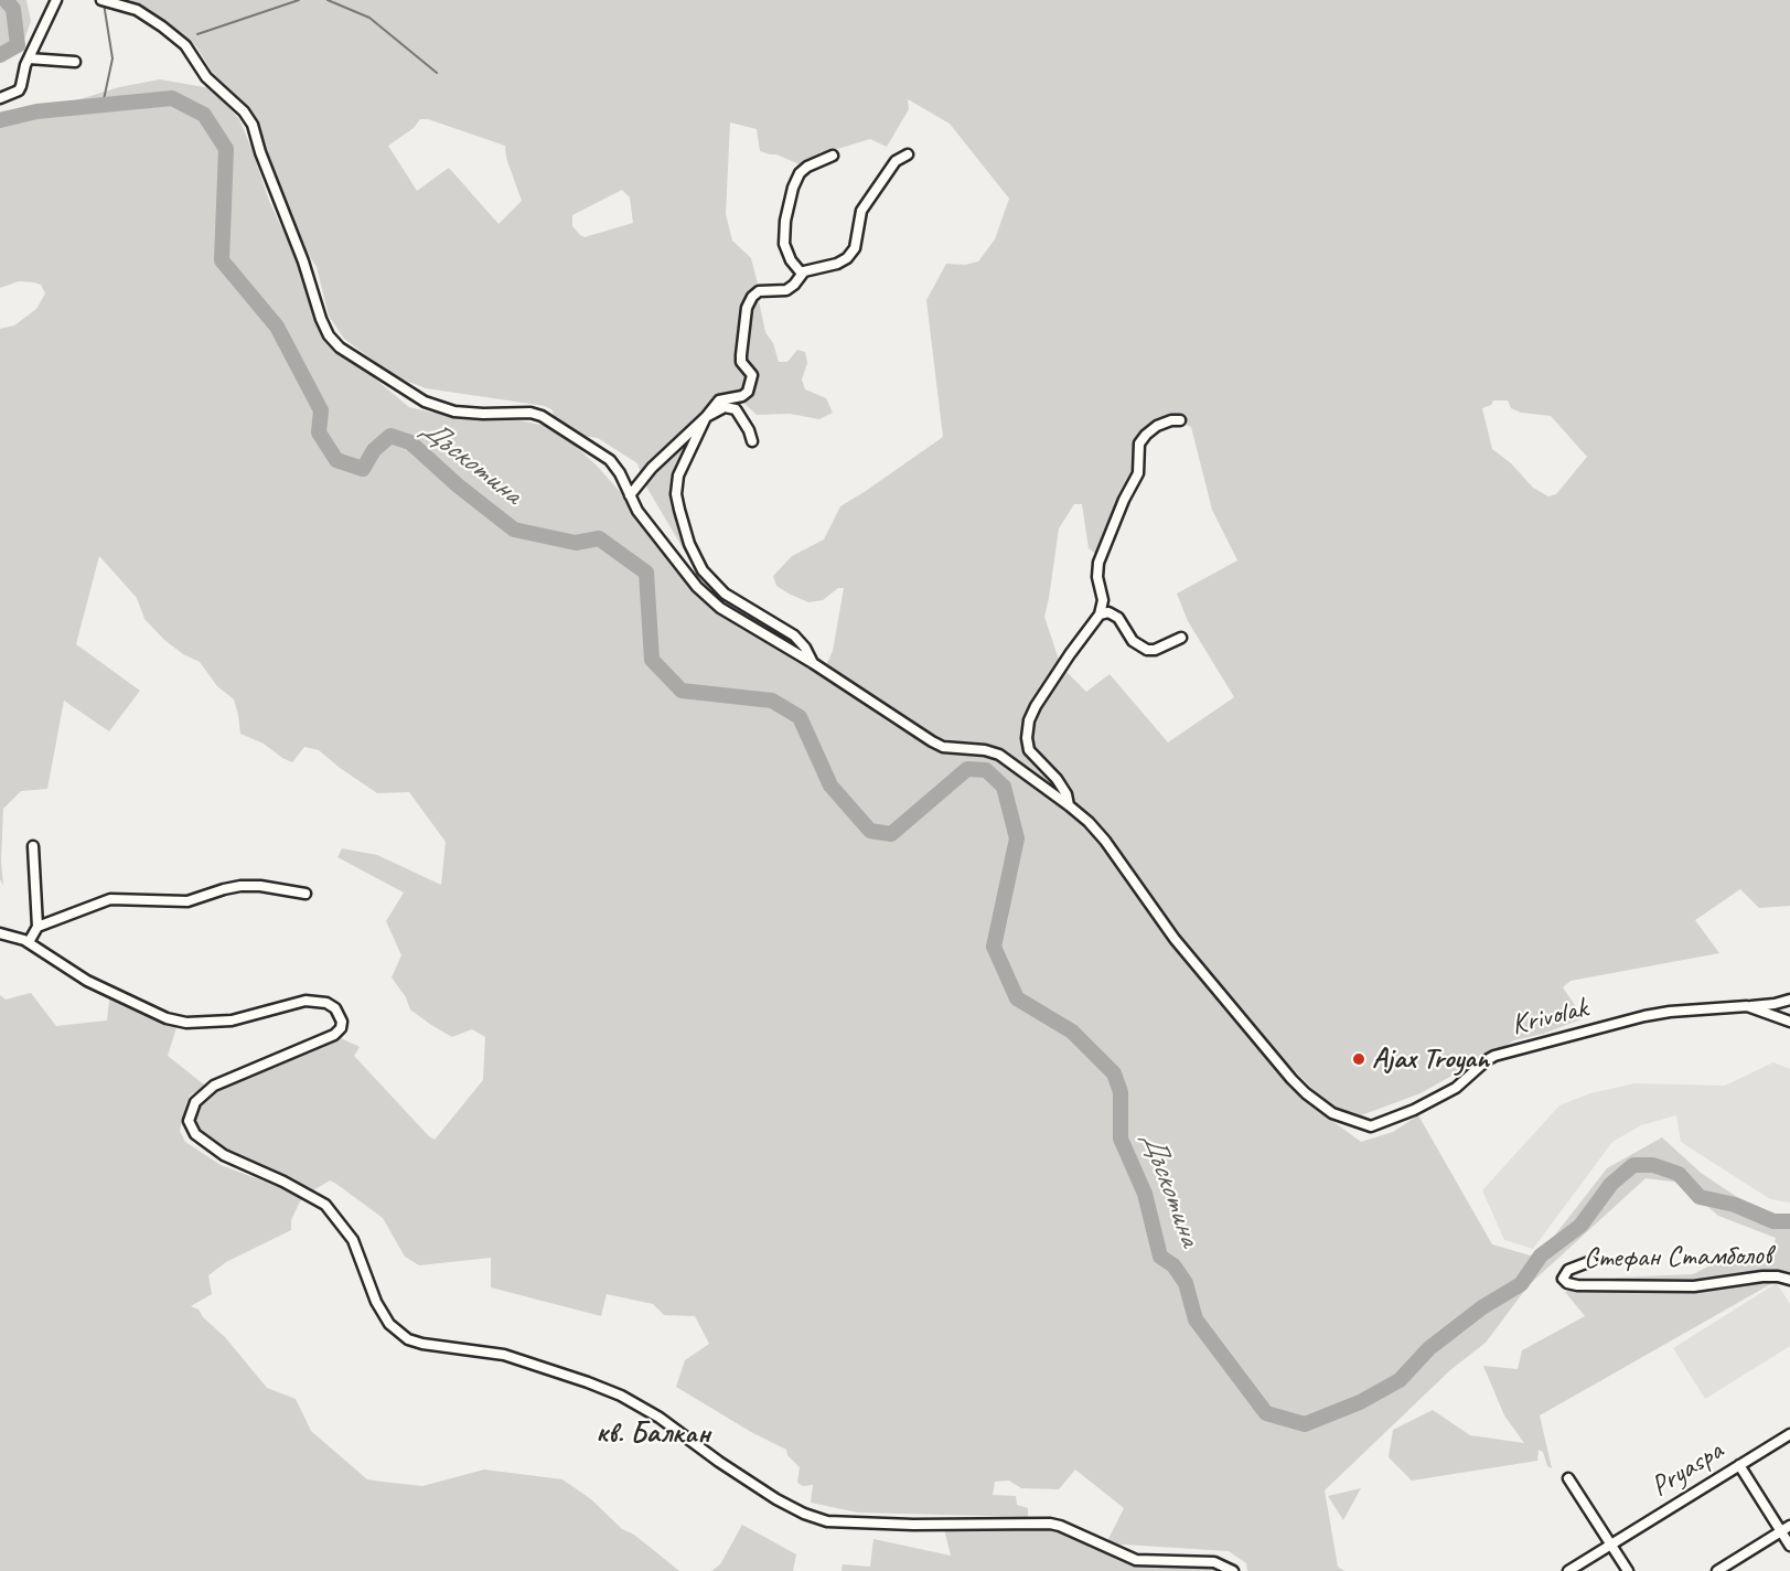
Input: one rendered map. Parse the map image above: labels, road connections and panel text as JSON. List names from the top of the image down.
{
  "streets": {
    "street": ["Krivolak", "Стефан Стамболов", "Pryaspa"]
  },
  "districts": ["кв. Балкан"],
  "water": ["Дъскотина"],
  "places": ["Ajax Troyan"]
}
